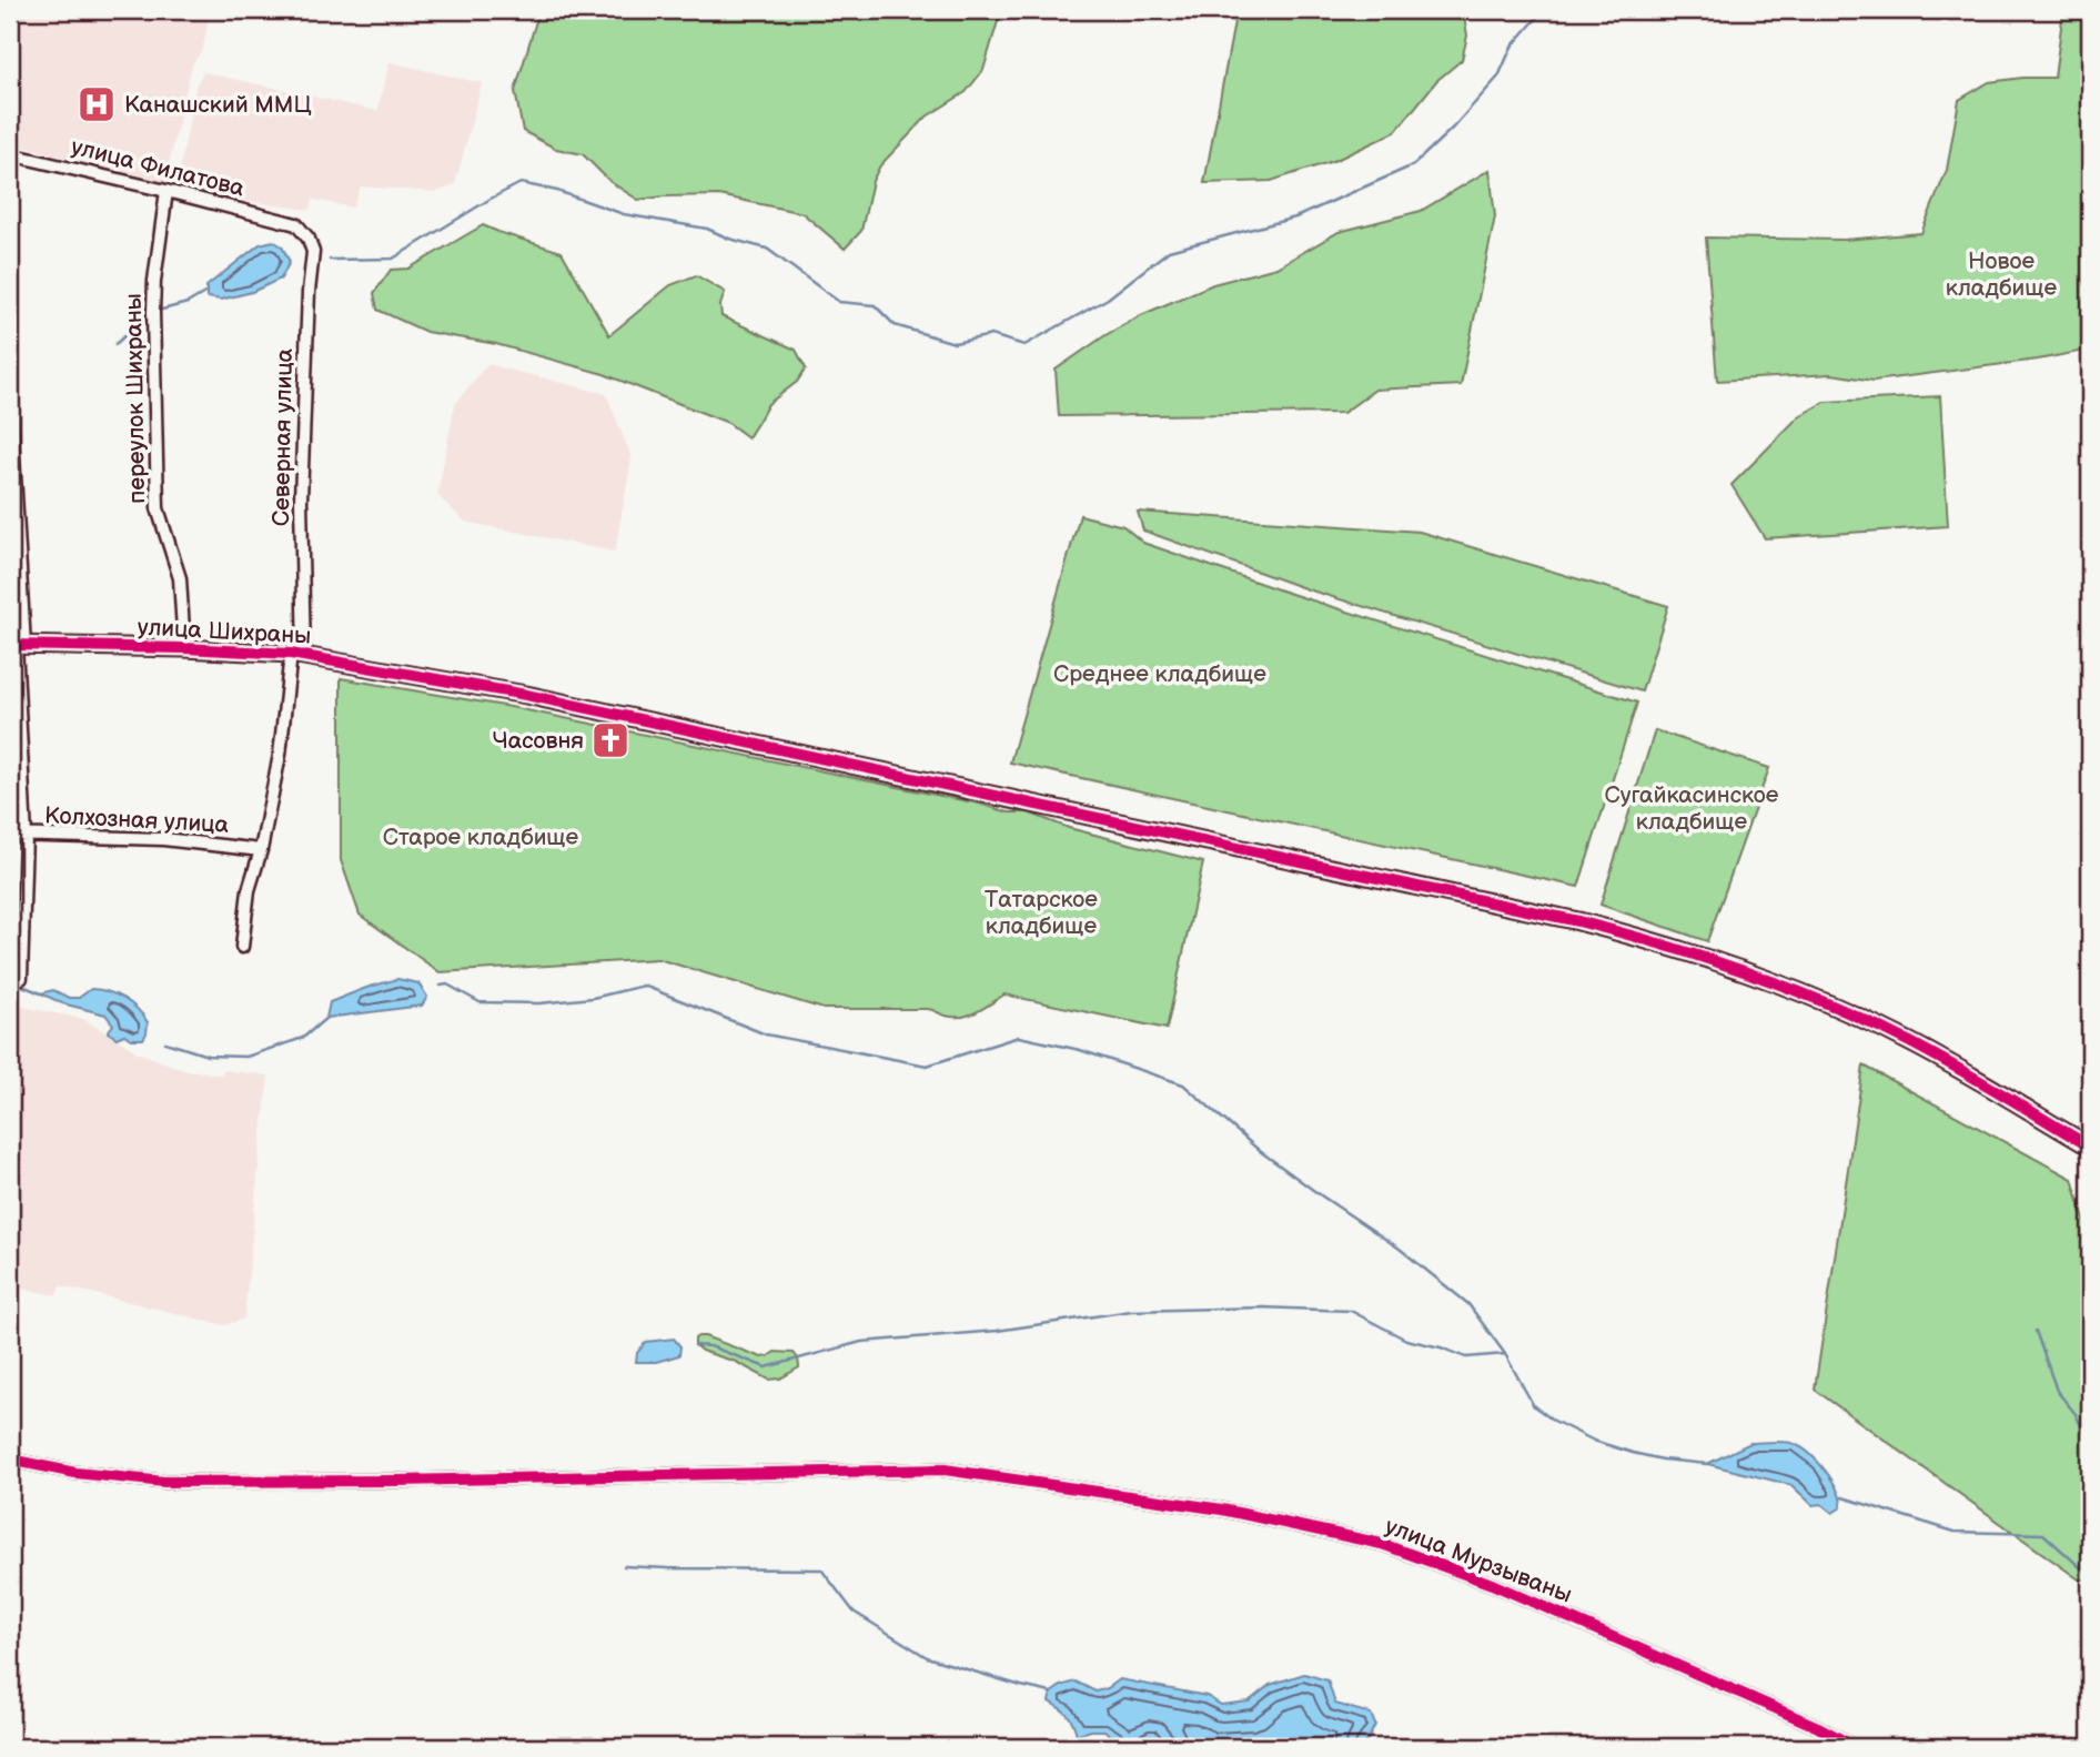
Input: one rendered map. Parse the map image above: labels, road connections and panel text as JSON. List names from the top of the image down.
{
  "streets": {
    "street": [
      "улица Филатова",
      "переулок Шихраны",
      "Северная улица",
      "улица Шихраны",
      "Колхозная улица",
      "улица Мурзываны"
    ]
  },
  "crossings": [
    ["улица Филатова", "переулок Шихраны"],
    ["улица Филатова", "Северная улица"],
    ["переулок Шихраны", "улица Шихраны"],
    ["Северная улица", "улица Шихраны"],
    ["Северная улица", "Колхозная улица"]
  ],
  "parks": [
    "Новое кладбище",
    "Среднее кладбище",
    "Сугайкасинское кладбище",
    "Старое кладбище",
    "Татарское кладбище"
  ],
  "places": {
    "hospital": ["Канашский ММЦ"],
    "church": ["Часовня"]
  }
}
